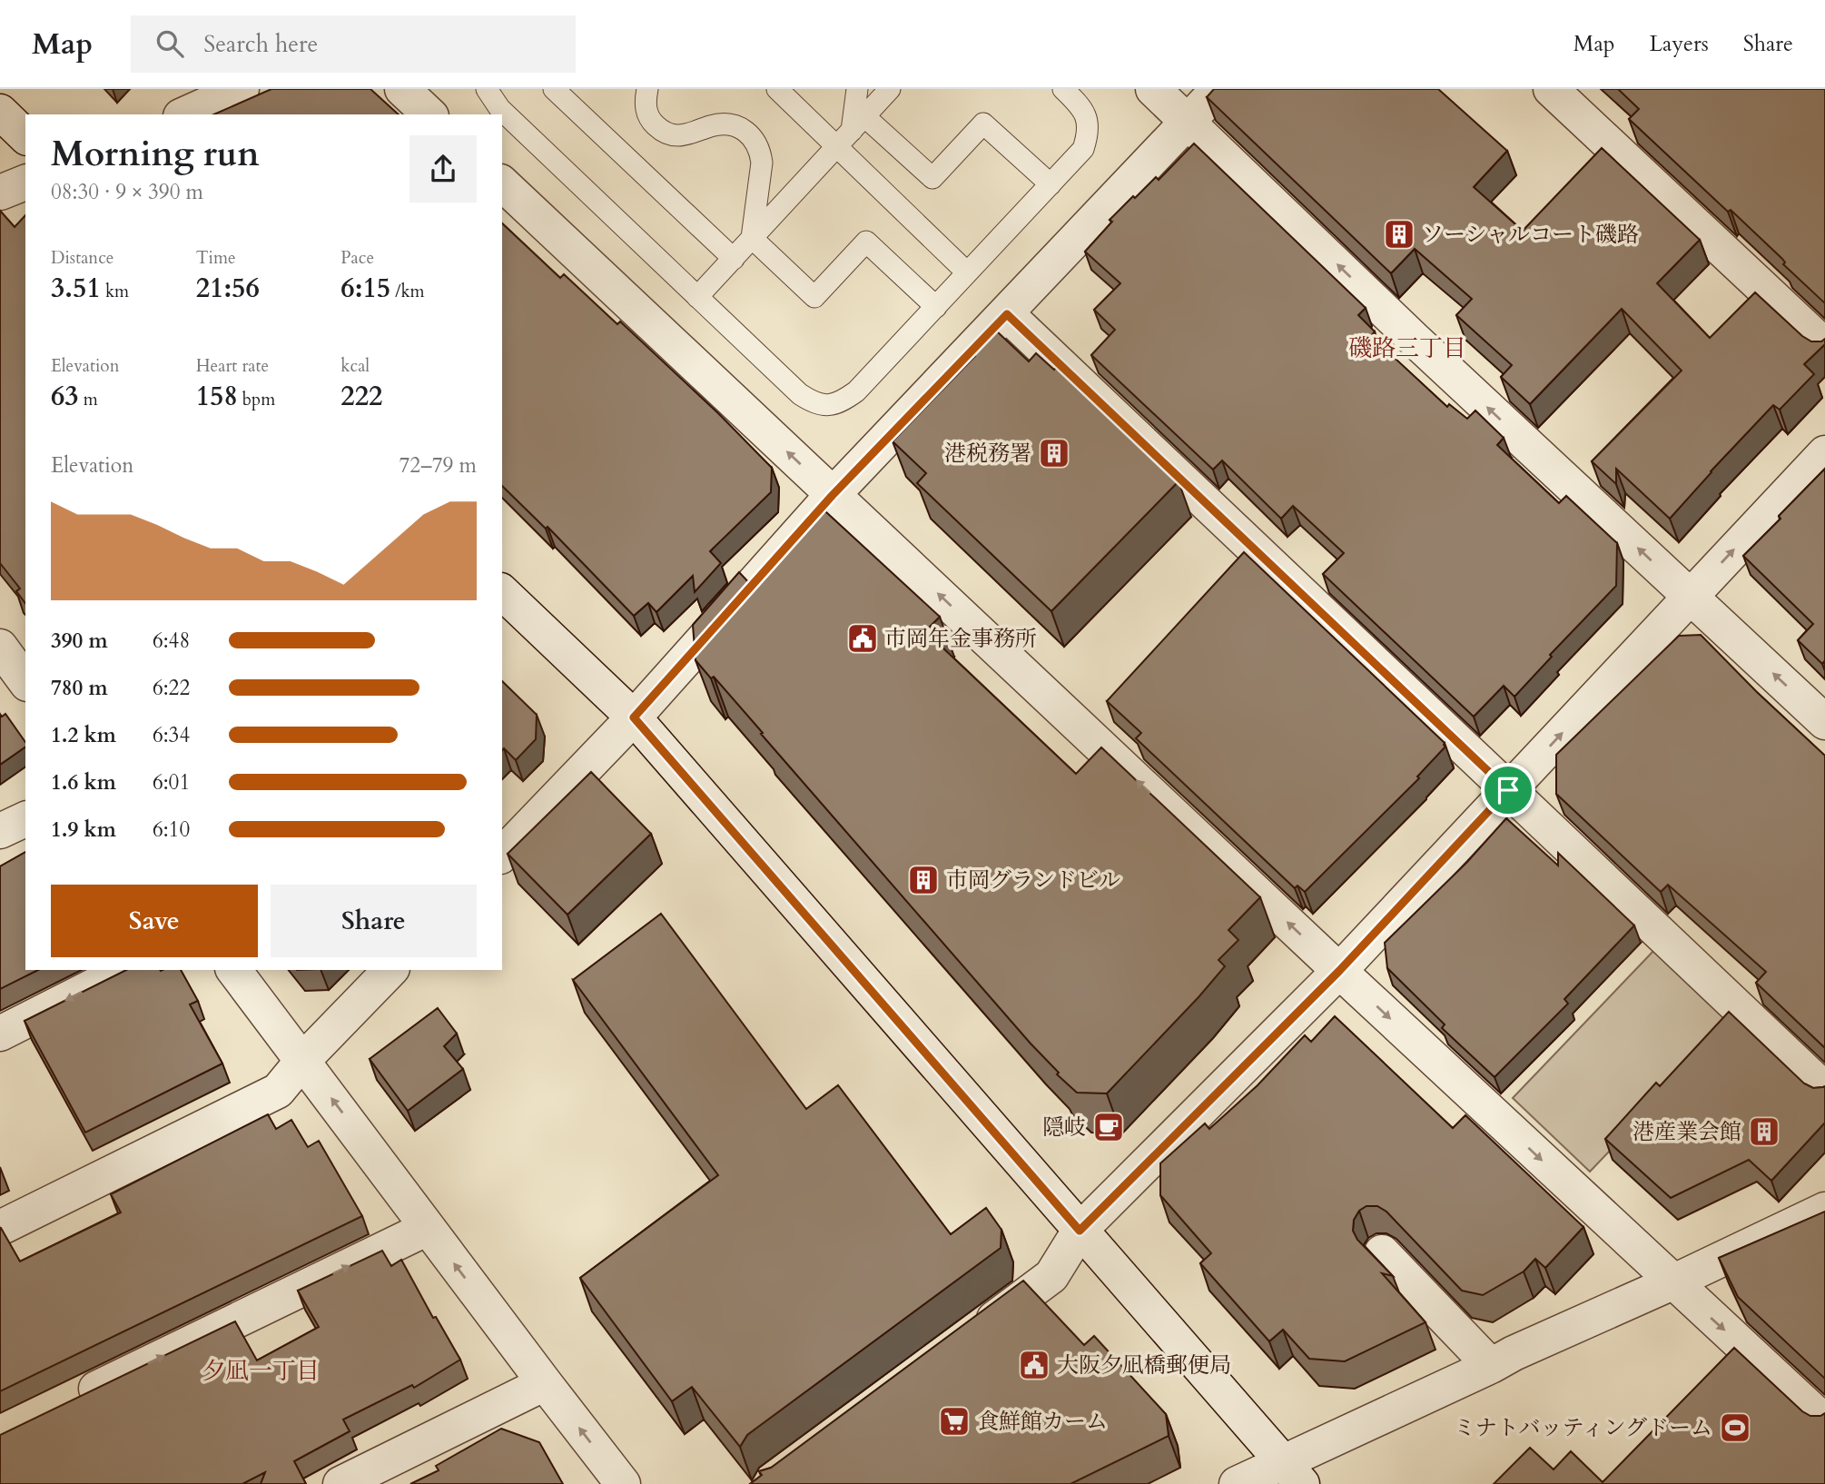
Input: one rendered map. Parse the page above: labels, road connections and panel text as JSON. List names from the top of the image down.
{
  "districts": ["磯路三丁目", "夕凪一丁目"],
  "places": {
    "building": [
      "ソーシャルコート磯路",
      "港税務署",
      "市岡グランドビル",
      "港産業会館"
    ],
    "public building": ["市岡年金事務所", "大阪夕凪橋郵便局"],
    "cafe": ["隠岐"],
    "supermarket": ["食鮮館カーム"],
    "sports": ["ミナトバッティングドーム"]
  },
  "page": {
    "header": "Map",
    "search": "Search here",
    "nav": ["Map", "Layers", "Share"],
    "heading": ["Morning run", "08:30 · 9 × 390 m"],
    "stats": [
      ["Distance", "3.51 km"],
      ["Time", "21:56"],
      ["Pace", "6:15 /km"],
      ["Elevation", "63 m"],
      ["Heart rate", "158 bpm"],
      ["kcal", "222"]
    ],
    "chart": ["Elevation", "72–79 m"],
    "list": [
      {
        "name": "390 m",
        "note": "6:48"
      },
      {
        "name": "780 m",
        "note": "6:22"
      },
      {
        "name": "1.2 km",
        "note": "6:34"
      },
      {
        "name": "1.6 km",
        "note": "6:01"
      },
      {
        "name": "1.9 km",
        "note": "6:10"
      }
    ],
    "buttons": ["Save", "Share"]
  }
}
